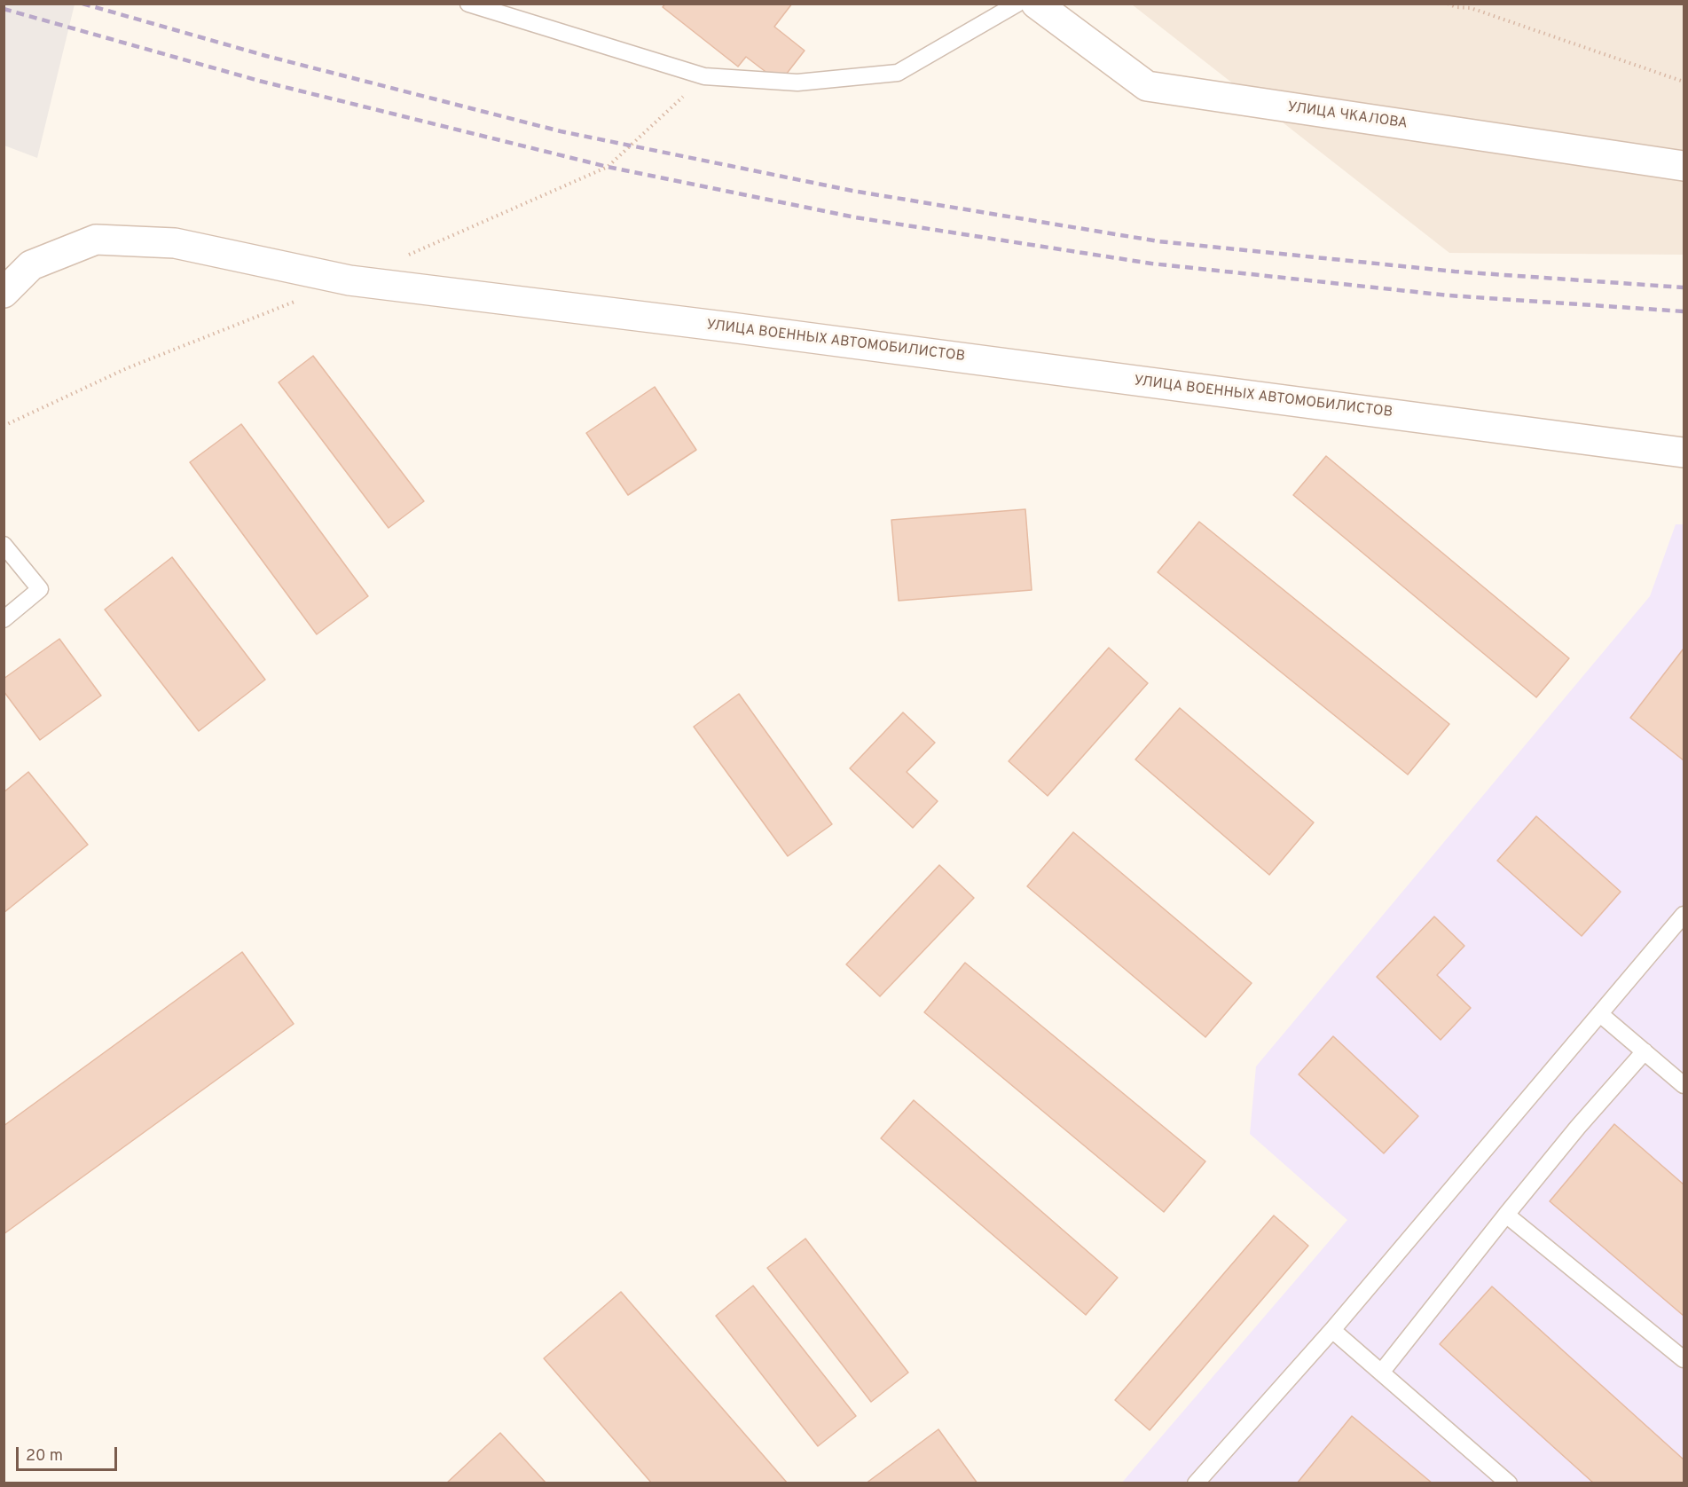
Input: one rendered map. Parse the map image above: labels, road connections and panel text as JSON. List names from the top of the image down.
{
  "streets": {
    "street": ["УЛИЦА ЧКАЛОВА", "УЛИЦА ВОЕННЫХ АВТОМОБИЛИСТОВ"]
  },
  "scale_bar": "20 m"
}
